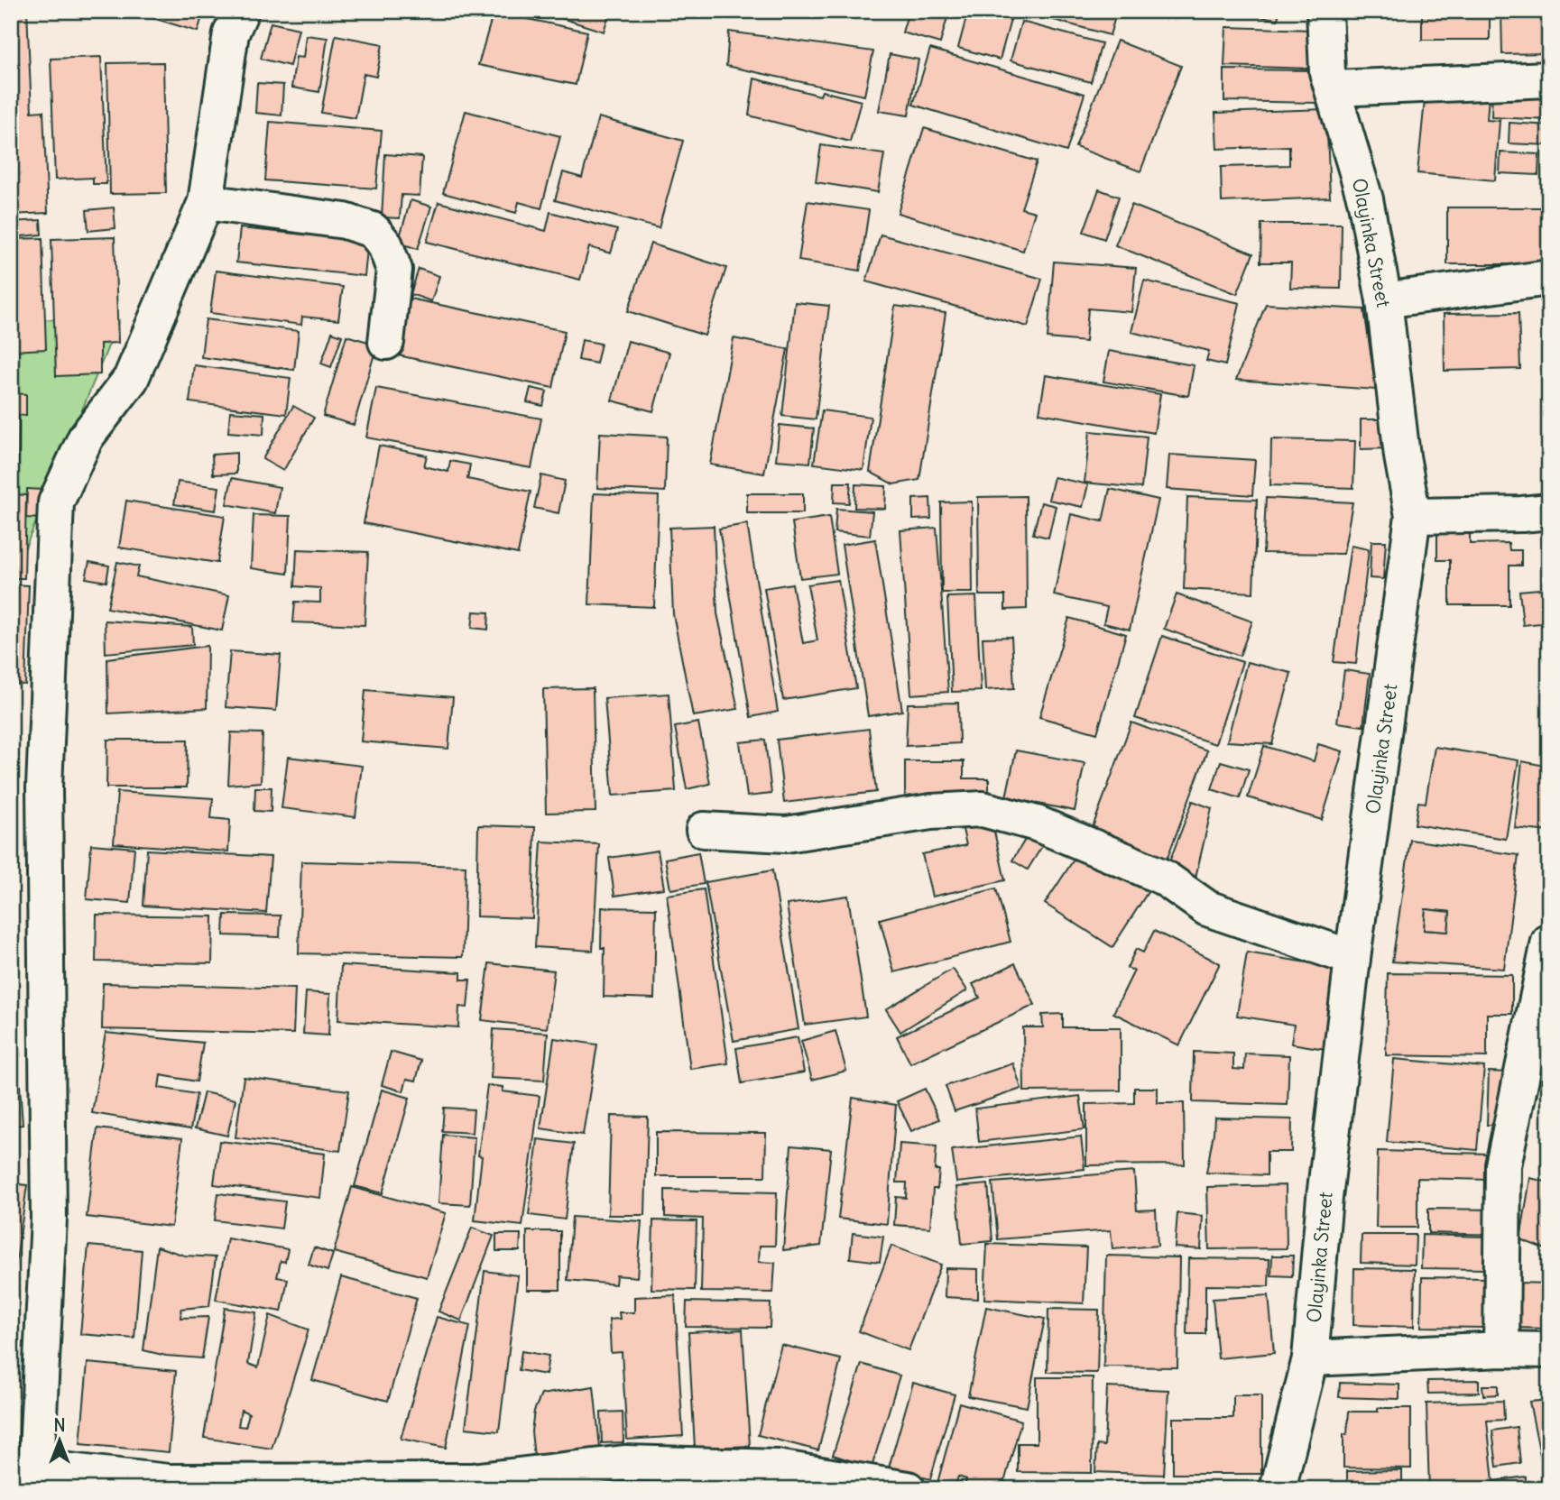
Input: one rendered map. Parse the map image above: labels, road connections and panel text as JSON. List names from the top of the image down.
{
  "streets": {
    "street": ["Olayinka Street"]
  },
  "north": "top"
}
